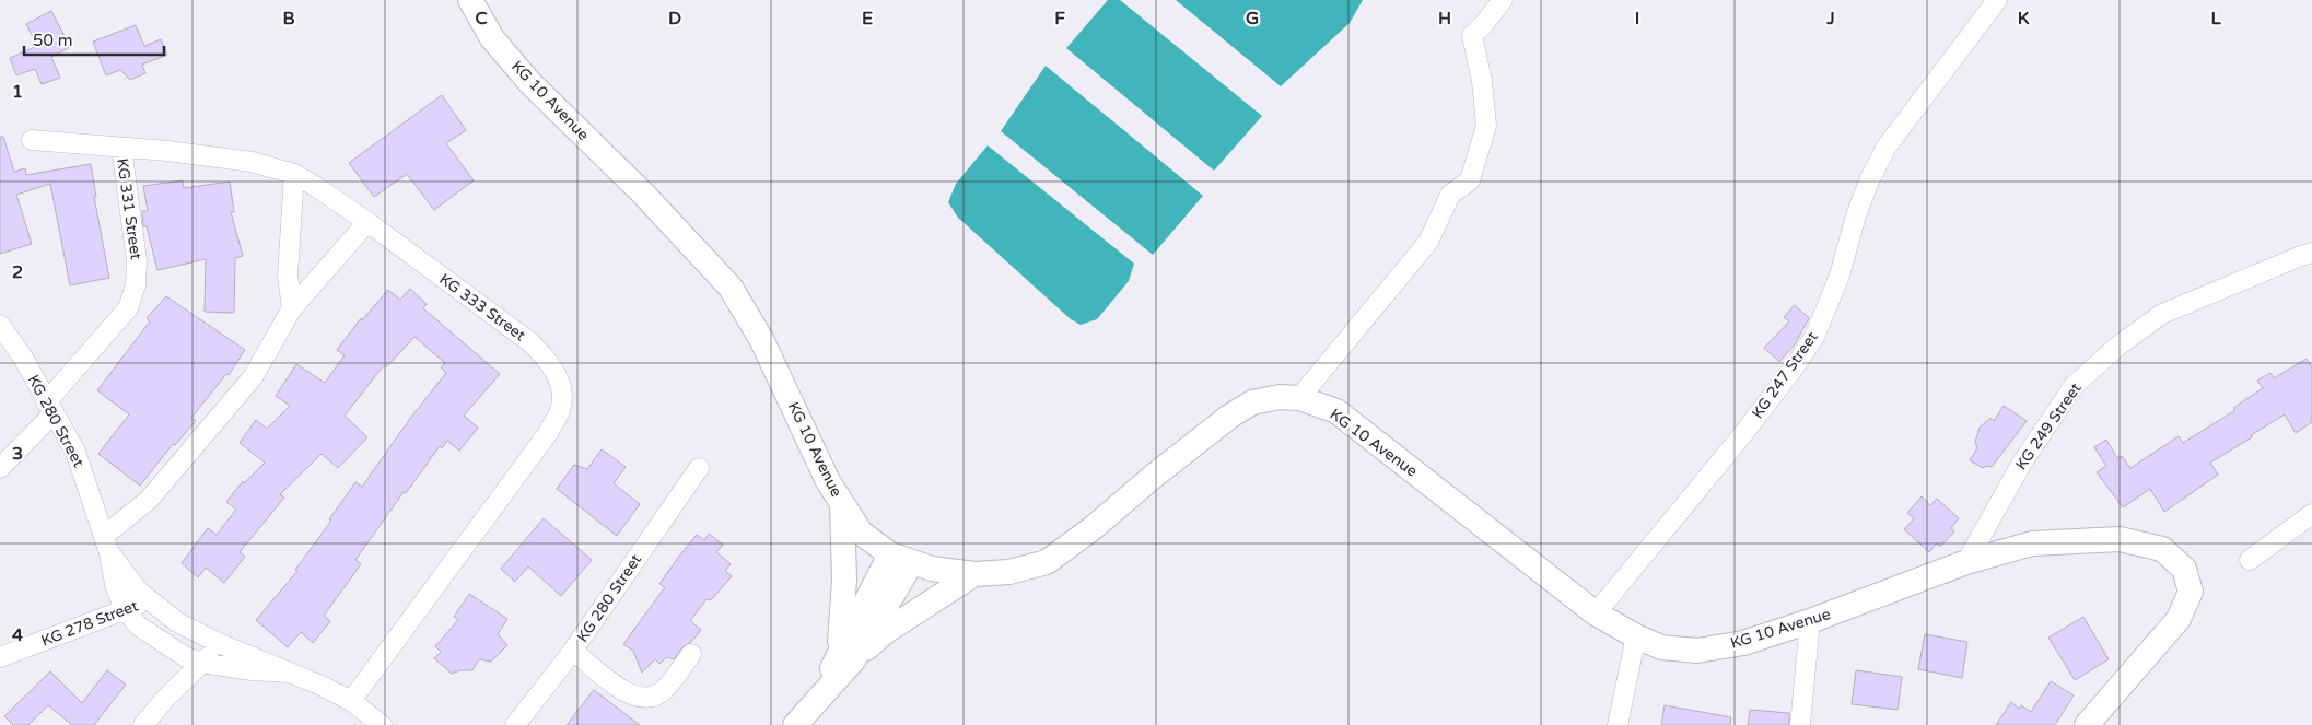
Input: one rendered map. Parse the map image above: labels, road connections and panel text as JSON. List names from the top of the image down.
{
  "streets": {
    "street": [
      "KG 10 Avenue",
      "KG 331 Street",
      "KG 333 Street",
      "KG 247 Street",
      "KG 280 Street",
      "KG 249 Street",
      "KG 278 Street"
    ]
  },
  "crossings": [
    ["KG 10 Avenue", "KG 247 Street"],
    ["KG 10 Avenue", "KG 249 Street"],
    ["KG 331 Street", "KG 333 Street"],
    ["KG 331 Street", "KG 280 Street"],
    ["KG 333 Street", "KG 280 Street"],
    ["KG 280 Street", "KG 278 Street"]
  ],
  "scale_bar": "50 m",
  "grid": {
    "columns": [
      "B",
      "C",
      "D",
      "E",
      "F",
      "G",
      "H",
      "I",
      "J",
      "K",
      "L"
    ],
    "rows": [
      "1",
      "2",
      "3",
      "4"
    ]
  }
}
